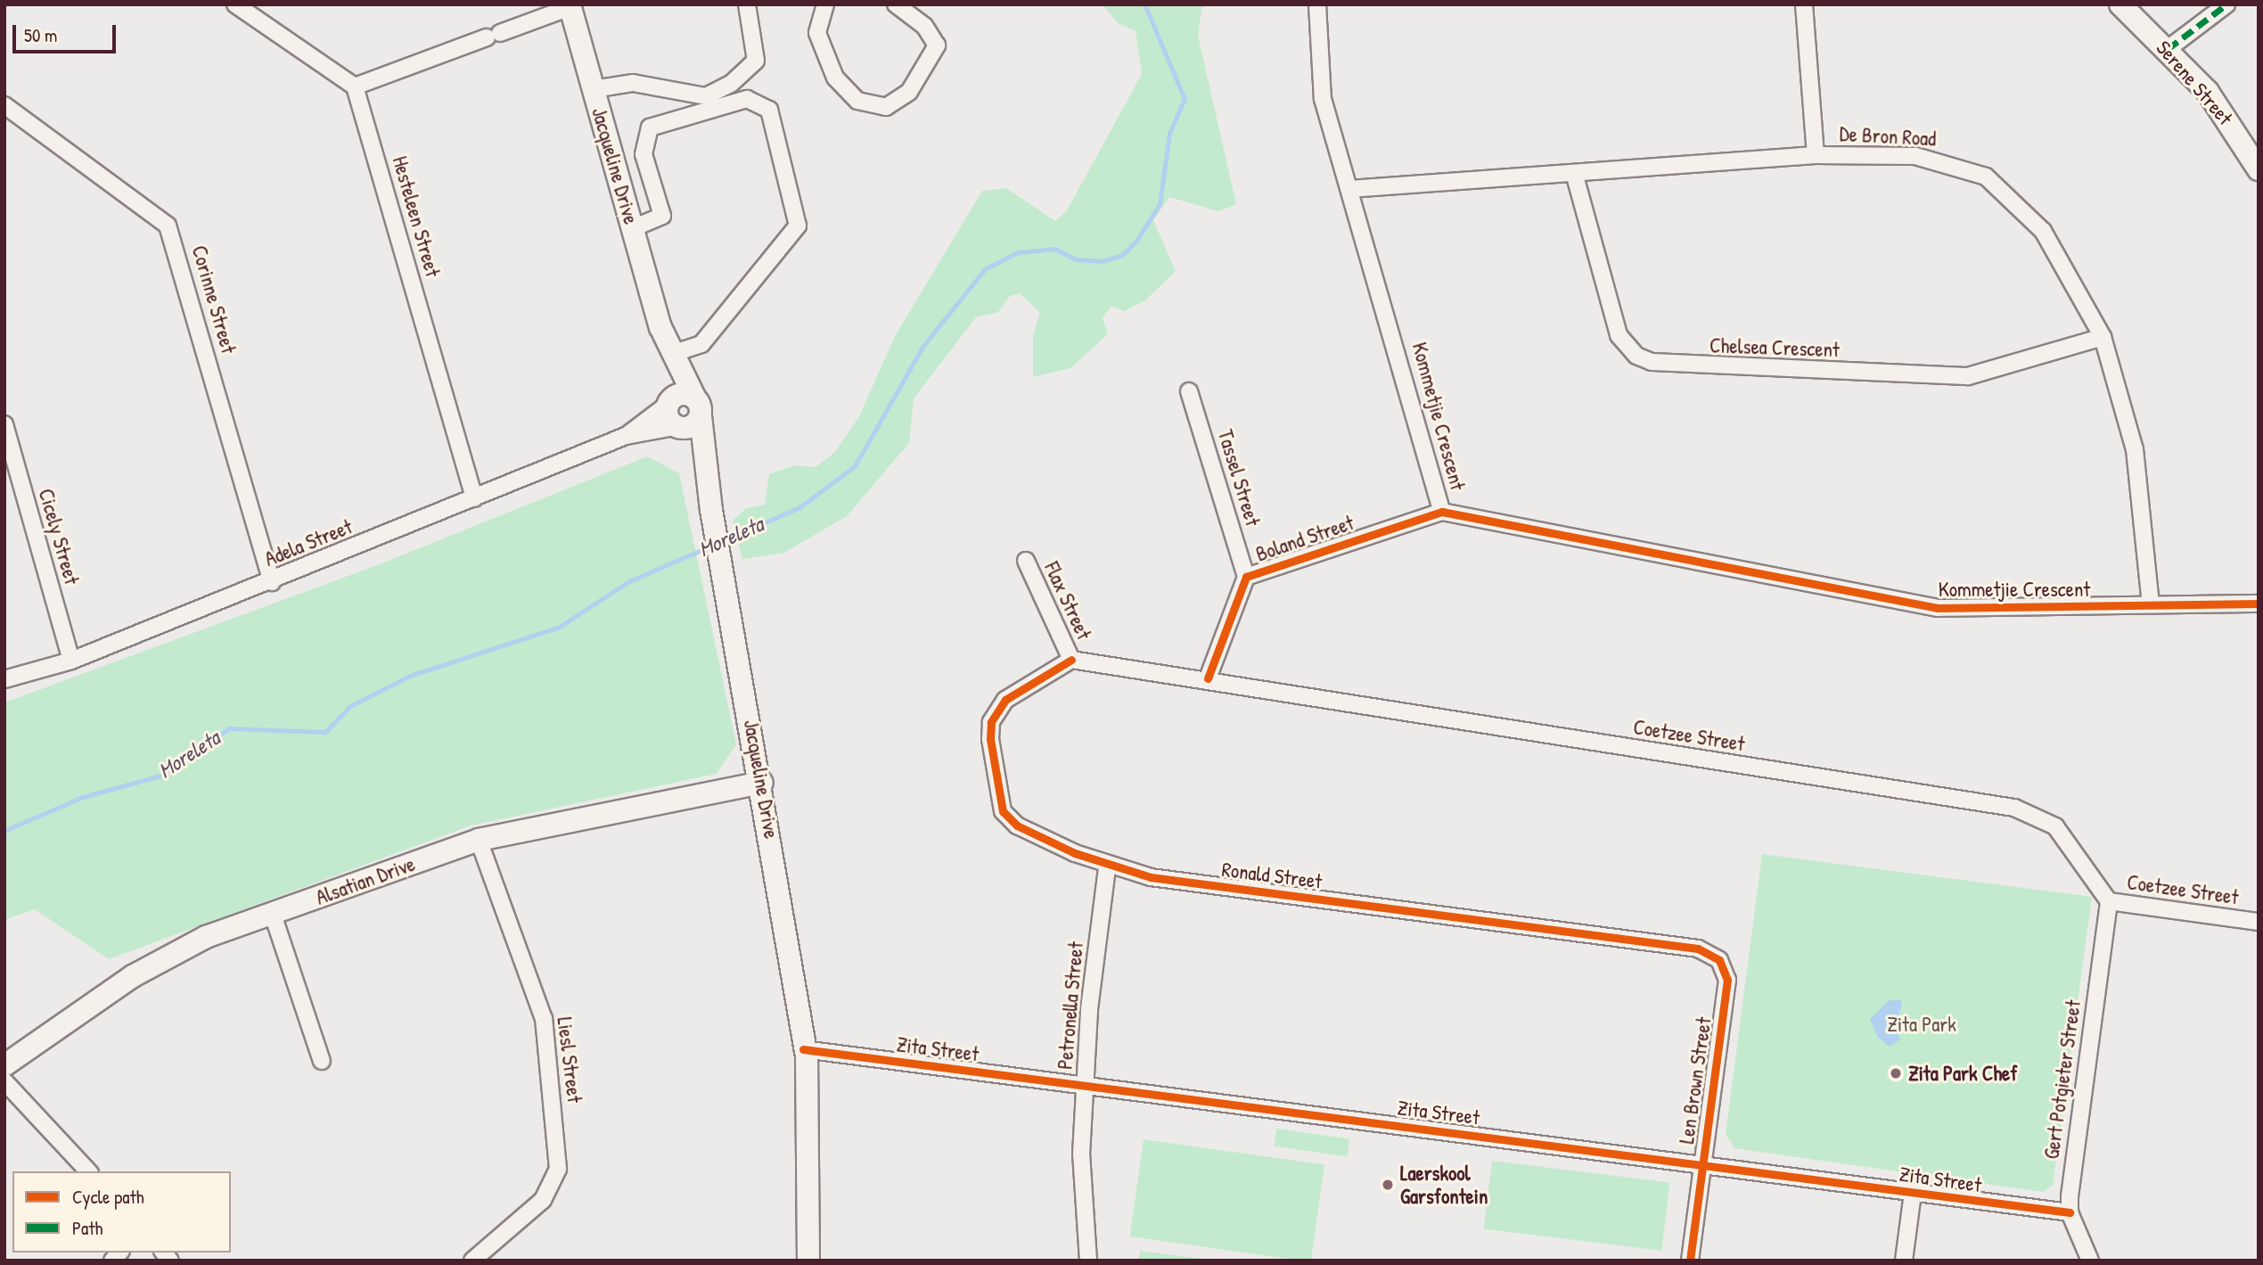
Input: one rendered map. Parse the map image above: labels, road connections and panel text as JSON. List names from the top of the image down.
{
  "streets": {
    "street": [
      "Serene Street",
      "De Bron Road",
      "Jacqueline Drive",
      "Hesteleen Street",
      "Corinne Street",
      "Chelsea Crescent",
      "Kommetjie Crescent",
      "Tassel Street",
      "Cicely Street",
      "Boland Street",
      "Adela Street",
      "Flax Street",
      "Coetzee Street",
      "Ronald Street",
      "Alsatian Drive",
      "Petronella Street",
      "Zita Street",
      "Liesl Street",
      "Gert Potgieter Street",
      "Len Brown Street"
    ]
  },
  "crossings": [
    ["De Bron Road", "Chelsea Crescent"],
    ["De Bron Road", "Kommetjie Crescent"],
    ["Jacqueline Drive", "Adela Street"],
    ["Jacqueline Drive", "Alsatian Drive"],
    ["Jacqueline Drive", "Zita Street"],
    ["Hesteleen Street", "Adela Street"],
    ["Corinne Street", "Adela Street"],
    ["Kommetjie Crescent", "Boland Street"],
    ["Tassel Street", "Boland Street"],
    ["Cicely Street", "Adela Street"],
    ["Boland Street", "Coetzee Street"],
    ["Flax Street", "Coetzee Street"],
    ["Flax Street", "Ronald Street"],
    ["Coetzee Street", "Ronald Street"],
    ["Coetzee Street", "Gert Potgieter Street"],
    ["Ronald Street", "Petronella Street"],
    ["Ronald Street", "Len Brown Street"],
    ["Alsatian Drive", "Liesl Street"],
    ["Petronella Street", "Zita Street"],
    ["Zita Street", "Gert Potgieter Street"],
    ["Zita Street", "Len Brown Street"]
  ],
  "water": ["Moreleta"],
  "parks": ["Zita Park"],
  "places": ["Zita Park Chef", "Laerskool Garsfontein"],
  "legend": ["Cycle path", "Path"],
  "scale_bar": "50 m"
}
